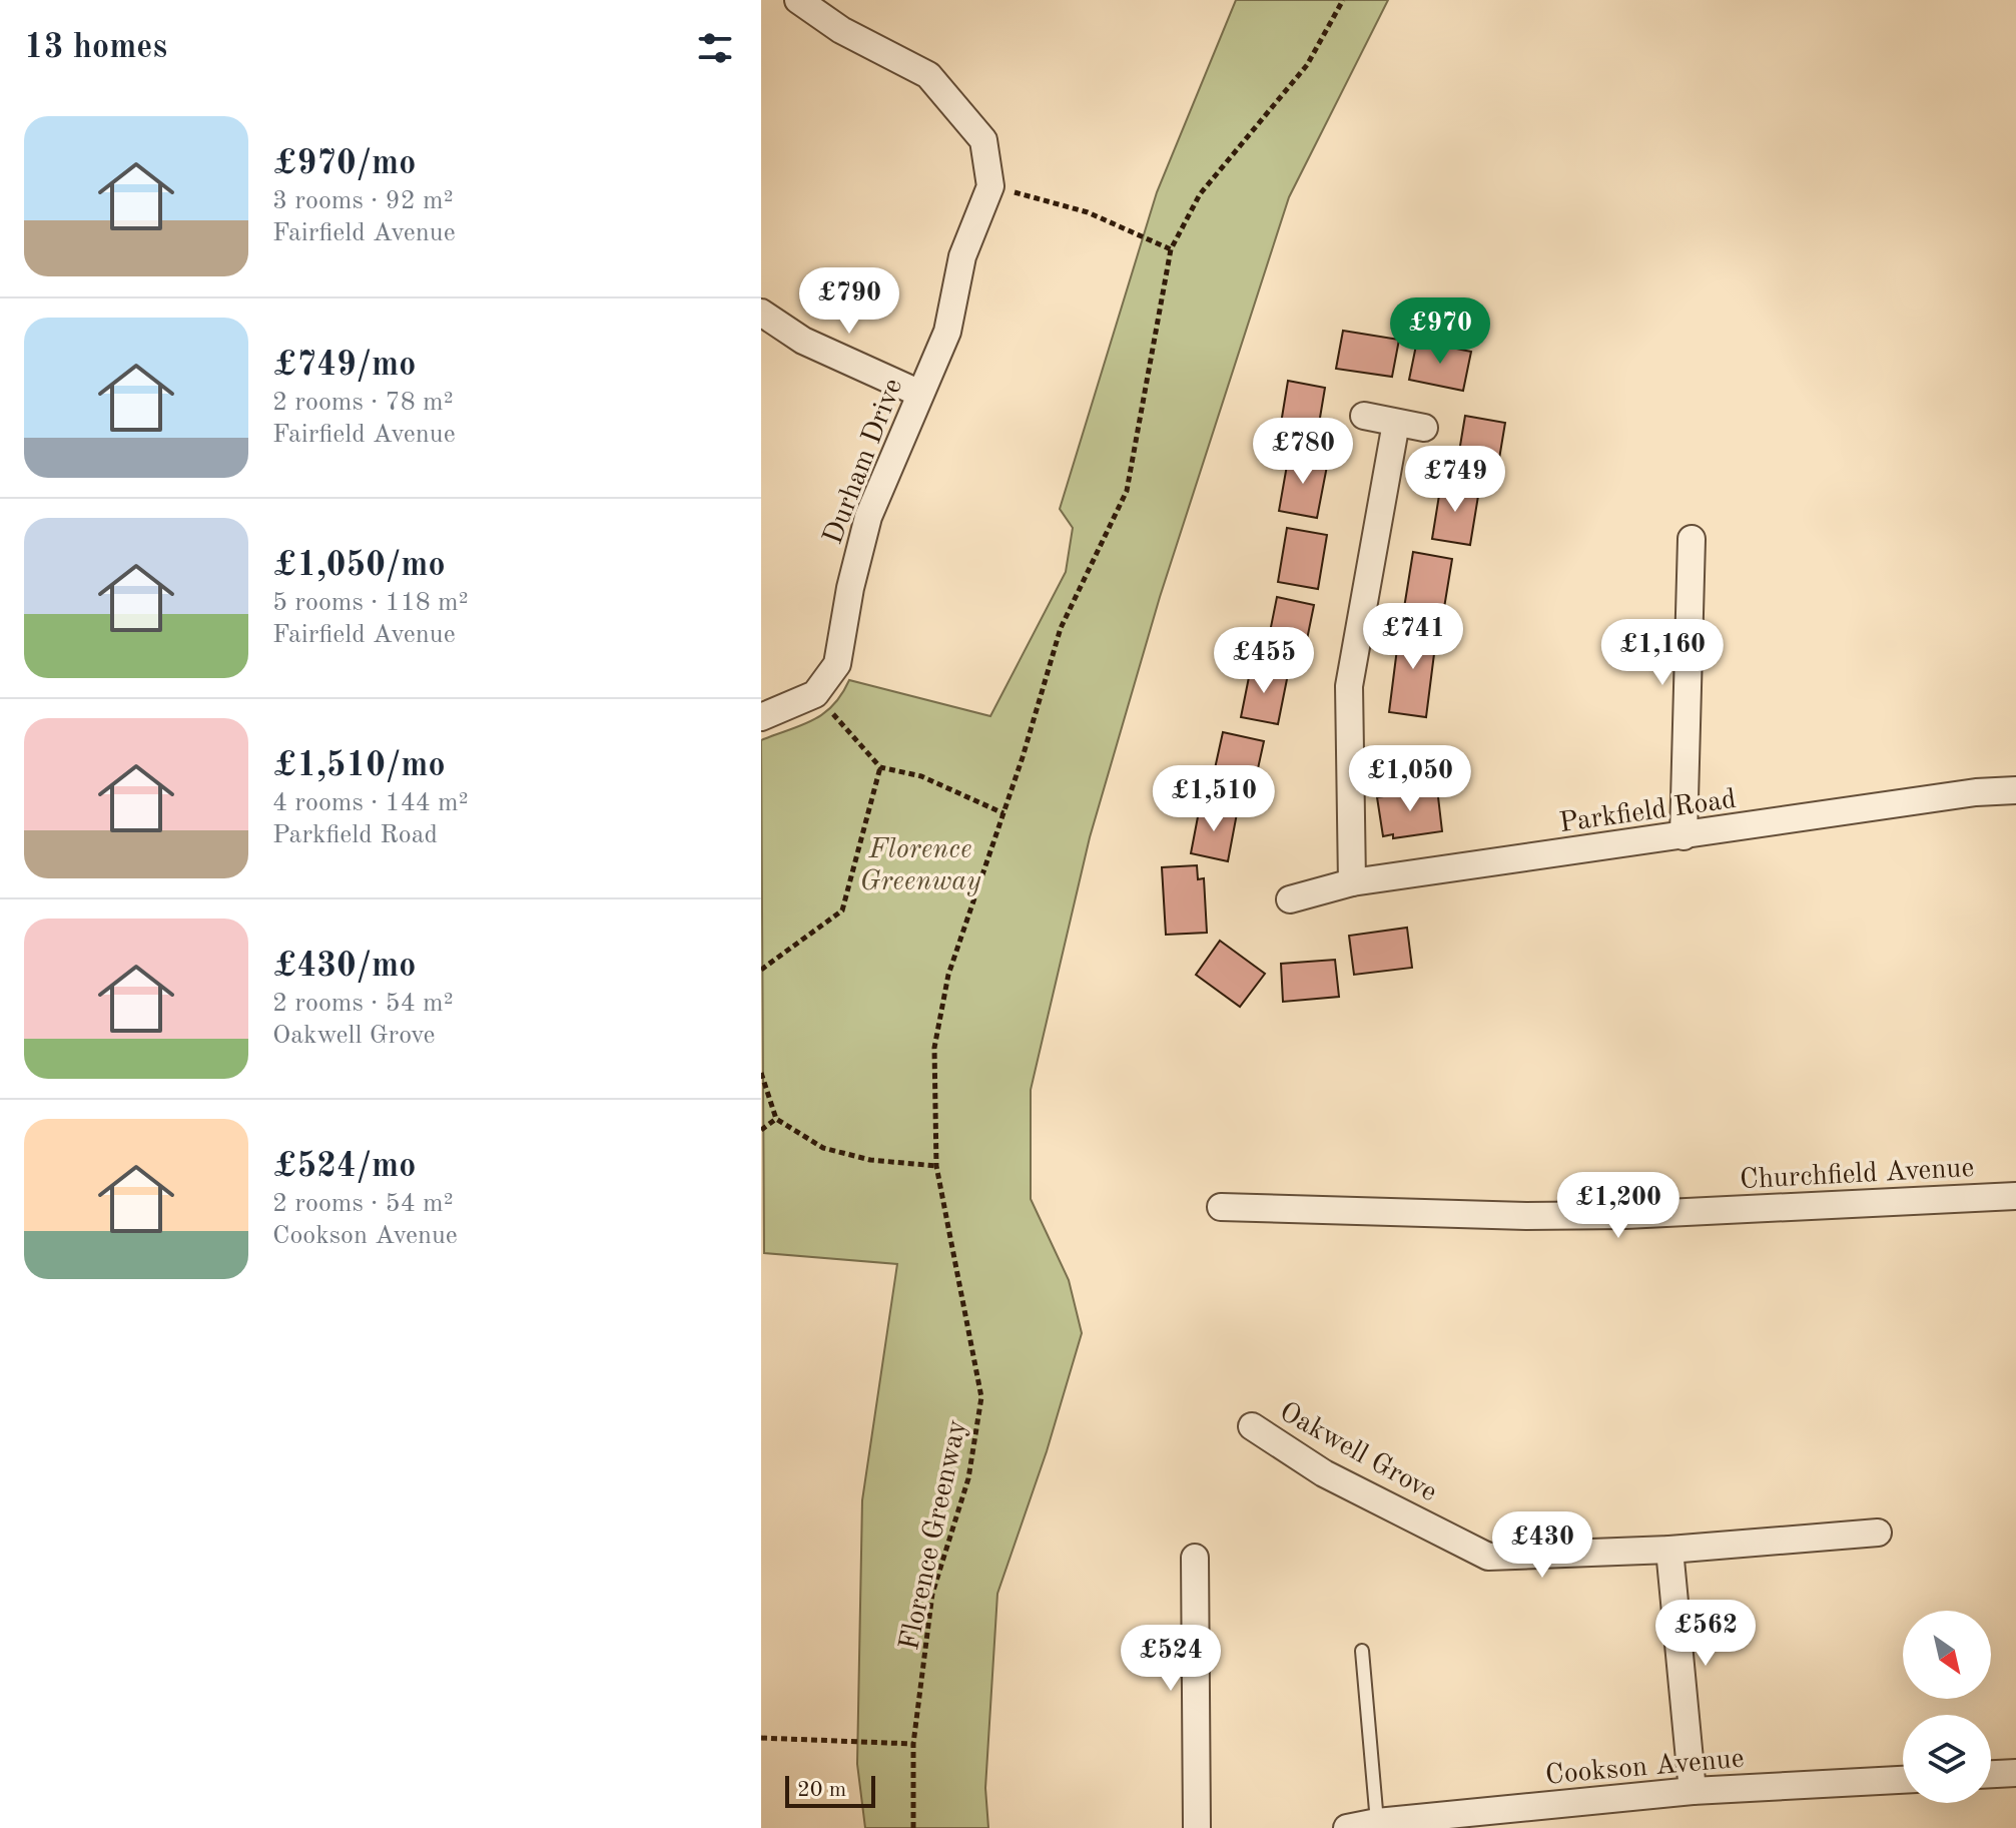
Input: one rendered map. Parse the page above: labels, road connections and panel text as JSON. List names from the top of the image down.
{
  "streets": {
    "street": [
      "Durham Drive",
      "Parkfield Road",
      "Churchfield Avenue",
      "Oakwell Grove",
      "Cookson Avenue"
    ],
    "path": ["Florence Greenway"]
  },
  "parks": ["Florence Greenway"],
  "scale_bar": "20 m",
  "north": "bottom right",
  "page": {
    "heading": "13 homes",
    "list": [
      {
        "name": "£970/mo",
        "note": "3 rooms · 92 m² · Fairfield Avenue"
      },
      {
        "name": "£749/mo",
        "note": "2 rooms · 78 m² · Fairfield Avenue"
      },
      {
        "name": "£1,050/mo",
        "note": "5 rooms · 118 m² · Fairfield Avenue"
      },
      {
        "name": "£1,510/mo",
        "note": "4 rooms · 144 m² · Parkfield Road"
      },
      {
        "name": "£430/mo",
        "note": "2 rooms · 54 m² · Oakwell Grove"
      },
      {
        "name": "£524/mo",
        "note": "2 rooms · 54 m² · Cookson Avenue"
      }
    ],
    "price": [
      "£790",
      "£970",
      "£780",
      "£749",
      "£741",
      "£1,160",
      "£455",
      "£1,050",
      "£1,510",
      "£1,200",
      "£430",
      "£562",
      "£524"
    ],
    "scale": "20 m"
  }
}
